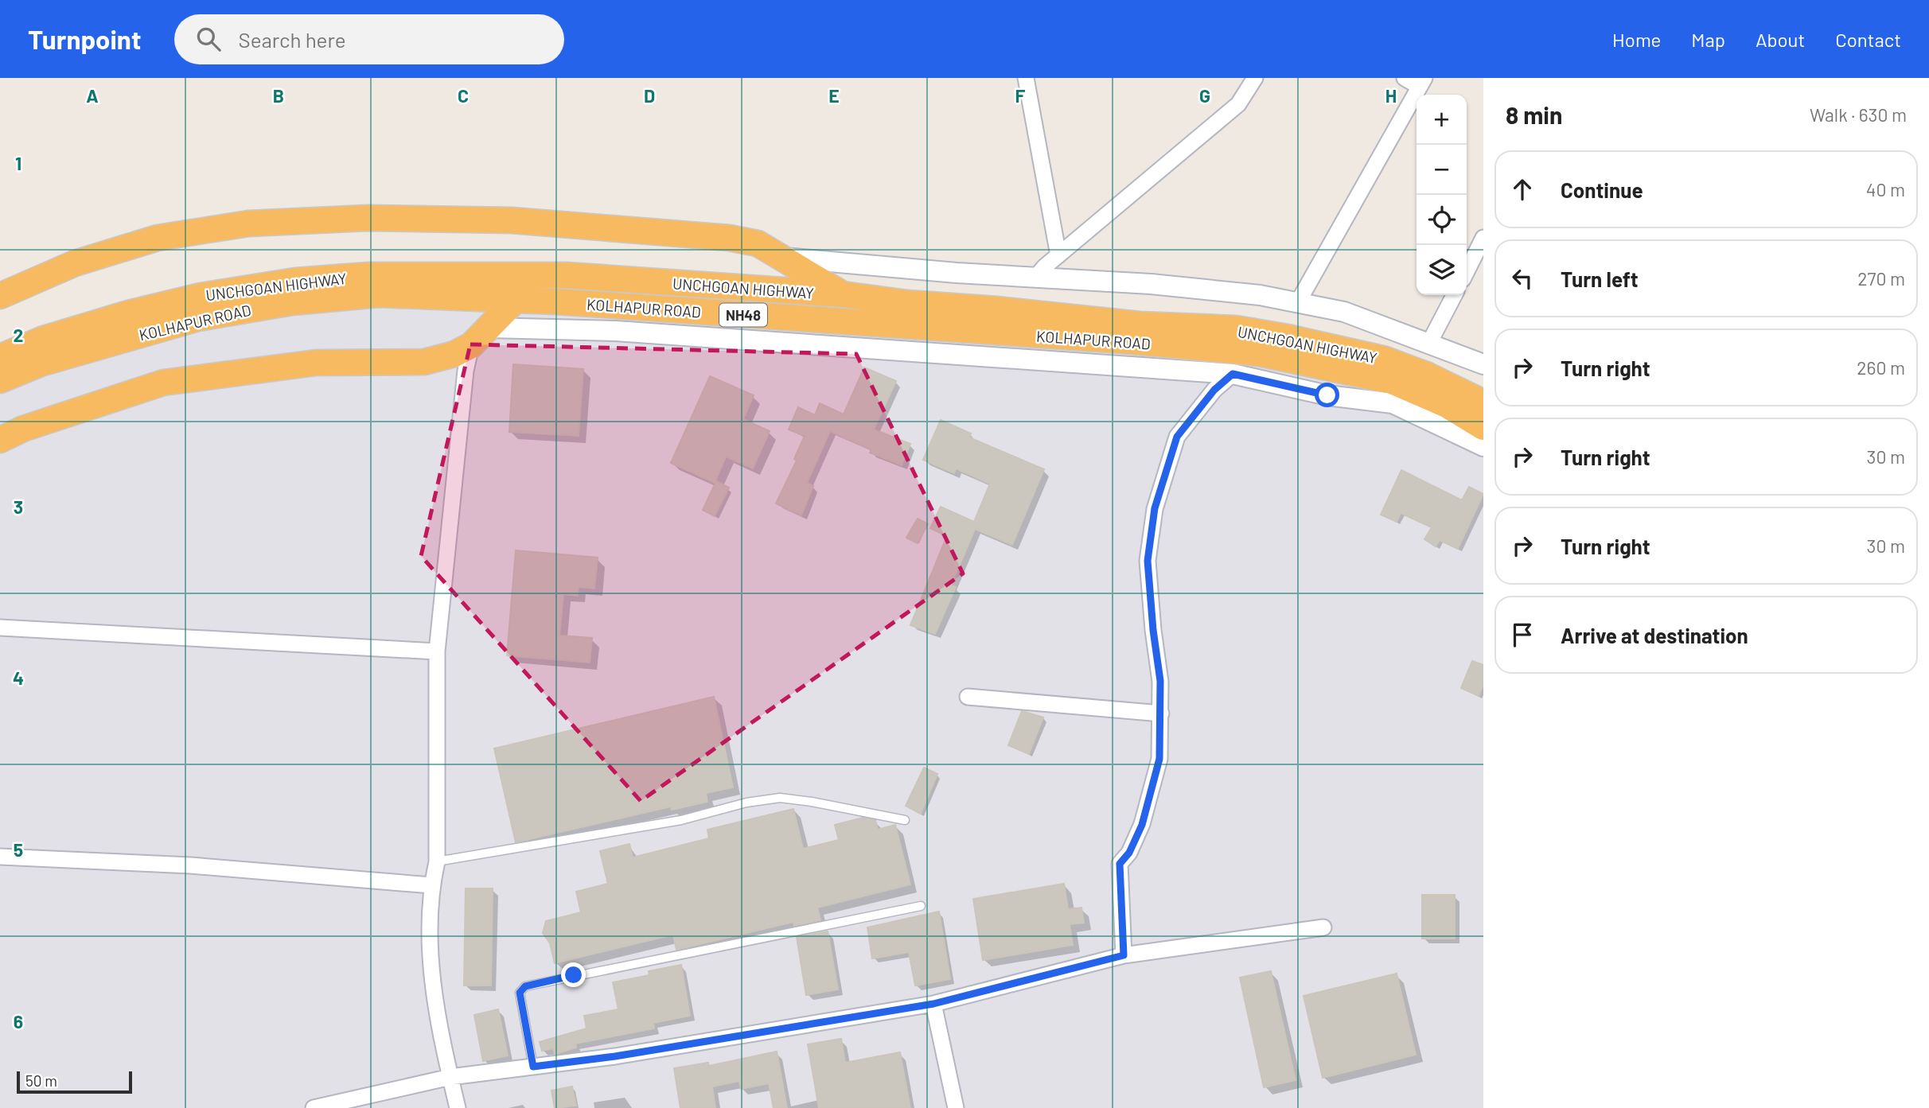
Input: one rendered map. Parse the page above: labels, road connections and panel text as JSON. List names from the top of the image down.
{
  "streets": {
    "highway": ["UNCHGOAN HIGHWAY", "KOLHAPUR ROAD", "NH48"]
  },
  "scale_bar": "50 m",
  "page": {
    "header": "Turnpoint",
    "search": "Search here",
    "nav": [
      "Home",
      "Map",
      "About",
      "Contact"
    ],
    "heading": ["8 min", "Walk · 630 m"],
    "map_buttons": ["+", "−"],
    "list": [
      ["Continue", "40 m"],
      ["Turn left", "270 m"],
      ["Turn right", "260 m"],
      ["Turn right", "30 m"],
      ["Turn right", "30 m"],
      "Arrive at destination"
    ],
    "scale": "50 m"
  },
  "grid": {
    "columns": [
      "A",
      "B",
      "C",
      "D",
      "E",
      "F",
      "G",
      "H"
    ],
    "rows": [
      "1",
      "2",
      "3",
      "4",
      "5",
      "6"
    ]
  }
}
